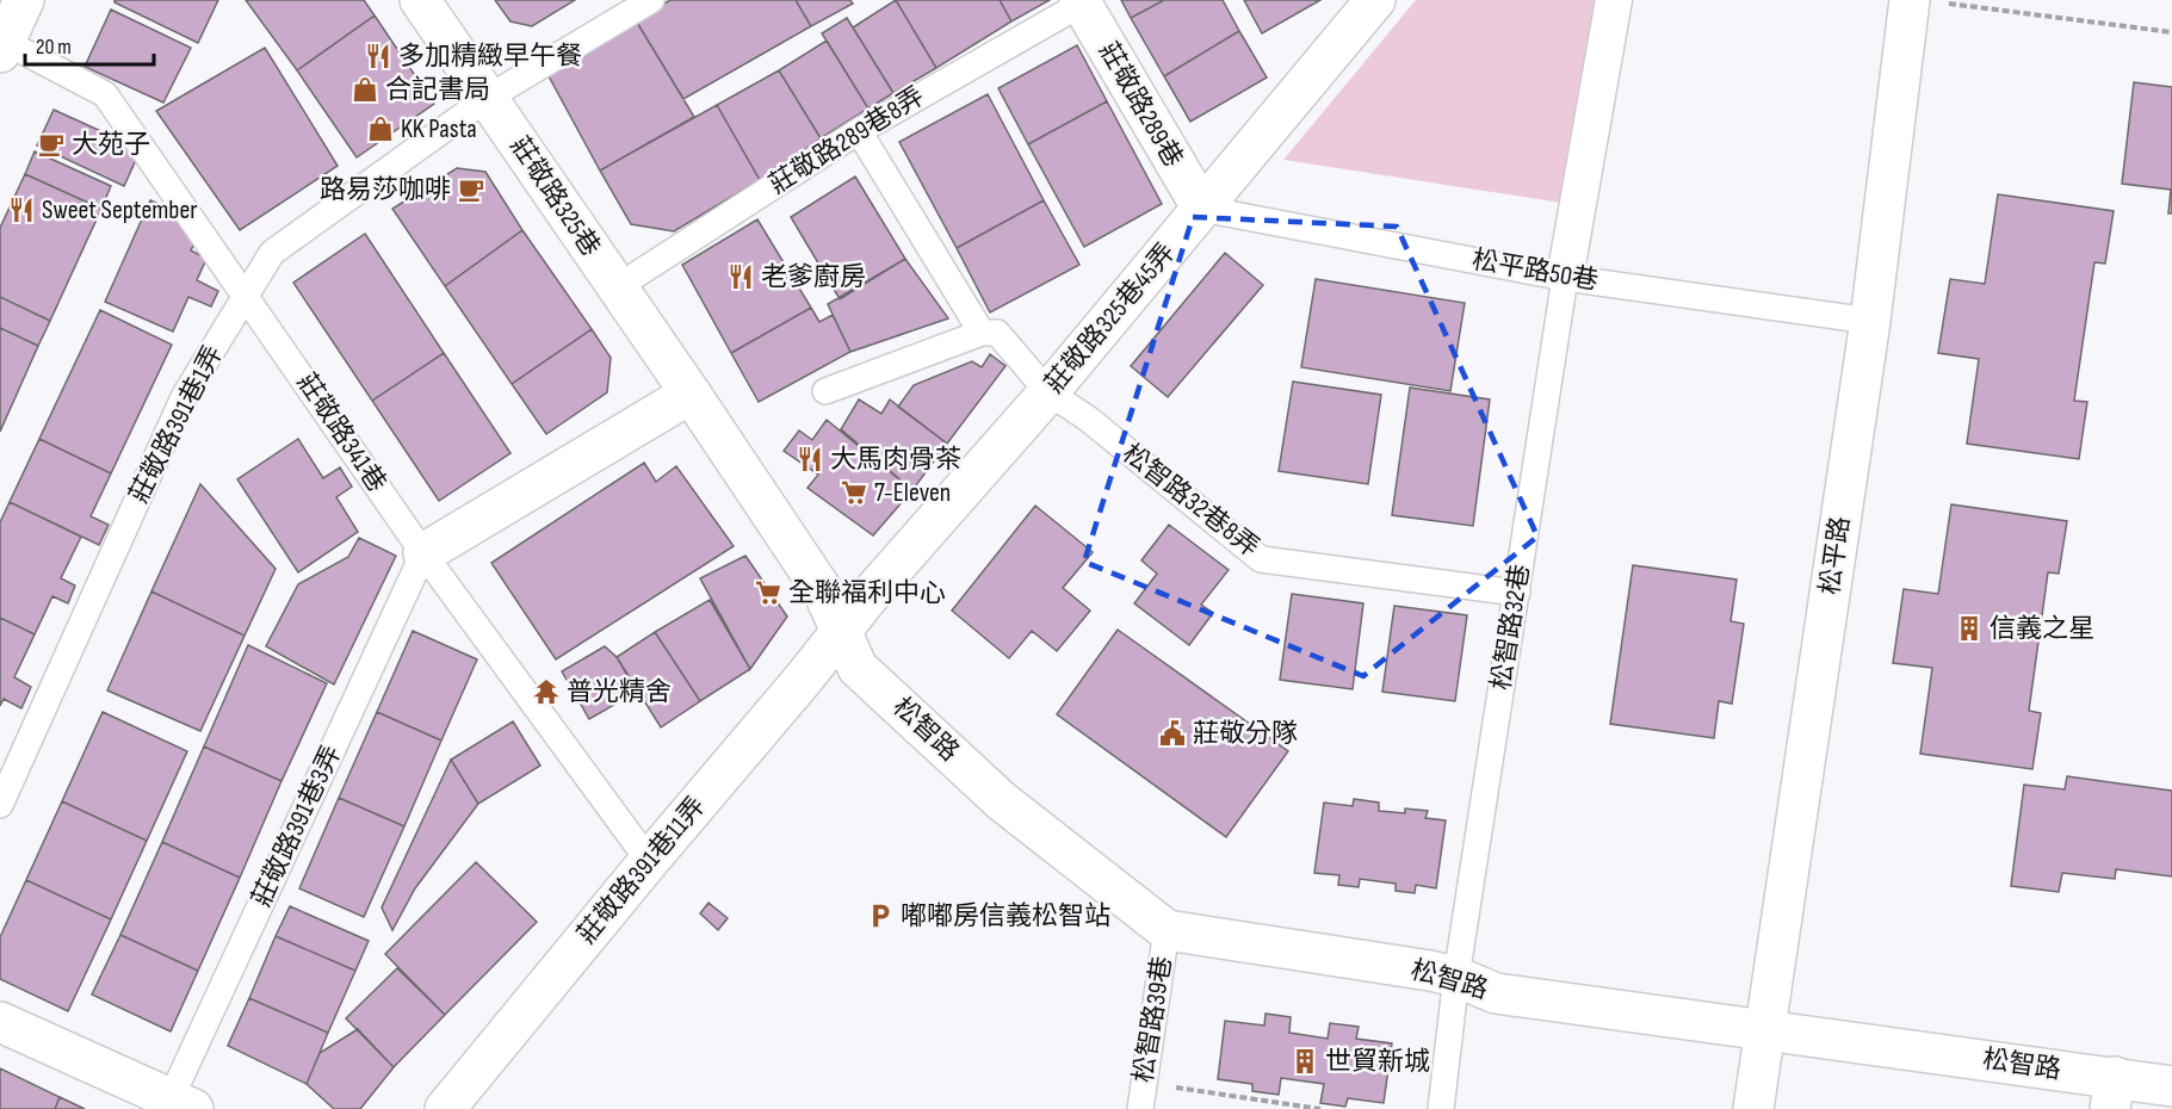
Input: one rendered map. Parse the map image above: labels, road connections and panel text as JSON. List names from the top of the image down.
{
  "streets": {
    "street": [
      "莊敬路289巷",
      "莊敬路325巷",
      "莊敬路325巷45弄",
      "松平路",
      "松智路",
      "莊敬路391巷11弄"
    ],
    "lane": [
      "莊敬路289巷8弄",
      "松平路50巷",
      "莊敬路391巷1弄",
      "莊敬路341巷",
      "松智路32巷8弄",
      "松智路32巷",
      "莊敬路391巷3弄",
      "松智路39巷"
    ]
  },
  "crossings": [
    ["莊敬路289巷", "莊敬路289巷8弄"],
    ["莊敬路289巷", "松平路50巷"],
    ["莊敬路289巷", "莊敬路325巷45弄"],
    ["莊敬路289巷8弄", "莊敬路325巷"],
    ["莊敬路325巷", "莊敬路325巷45弄"],
    ["莊敬路325巷", "莊敬路391巷1弄"],
    ["莊敬路325巷", "松智路"],
    ["莊敬路325巷", "莊敬路391巷11弄"],
    ["松平路50巷", "莊敬路325巷45弄"],
    ["松平路50巷", "松平路"],
    ["松平路50巷", "松智路32巷"],
    ["莊敬路325巷45弄", "松智路32巷8弄"],
    ["莊敬路325巷45弄", "松智路"],
    ["莊敬路325巷45弄", "莊敬路391巷11弄"],
    ["莊敬路391巷1弄", "莊敬路341巷"],
    ["莊敬路341巷", "莊敬路391巷3弄"],
    ["莊敬路341巷", "莊敬路391巷11弄"],
    ["松智路32巷8弄", "松智路32巷"],
    ["松平路", "松智路"],
    ["松智路32巷", "松智路"],
    ["松智路", "莊敬路391巷11弄"],
    ["松智路", "松智路39巷"]
  ],
  "places": {
    "restaurant": [
      "多加精緻早午餐",
      "Sweet September",
      "老爹廚房",
      "大馬肉骨茶"
    ],
    "shop": ["合記書局", "KK Pasta"],
    "cafe": ["大苑子", "路易莎咖啡"],
    "supermarket": ["7-Eleven", "全聯福利中心"],
    "building": ["信義之星", "世貿新城"],
    "temple": ["普光精舍"],
    "public building": ["莊敬分隊"],
    "parking": ["嘟嘟房信義松智站"]
  },
  "scale_bar": "20 m"
}
